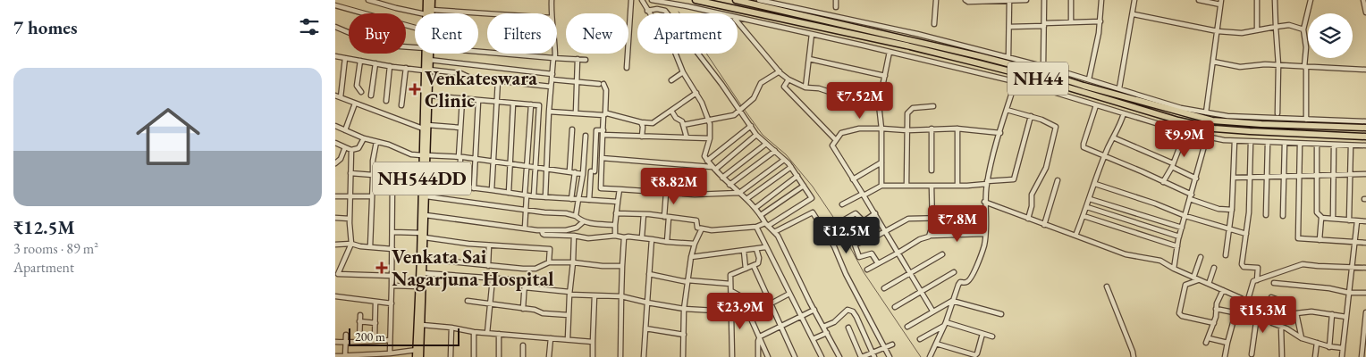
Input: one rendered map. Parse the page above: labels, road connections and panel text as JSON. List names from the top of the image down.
{
  "streets": {
    "highway": ["NH44", "NH544DD"]
  },
  "places": {
    "health": ["Venkateswara Clinic", "Venkata Sai Nagarjuna Hospital"]
  },
  "scale_bar": "200 m",
  "page": {
    "heading": "7 homes",
    "chip": [
      "Buy",
      "Rent",
      "Filters",
      "New",
      "Apartment"
    ],
    "list": [
      {
        "name": "₹12.5M",
        "note": "3 rooms · 89 m² · Apartment"
      }
    ],
    "price": [
      "₹7.52M",
      "₹9.9M",
      "₹8.82M",
      "₹7.8M",
      "₹12.5M",
      "₹23.9M",
      "₹15.3M"
    ],
    "scale": "200 m"
  }
}
